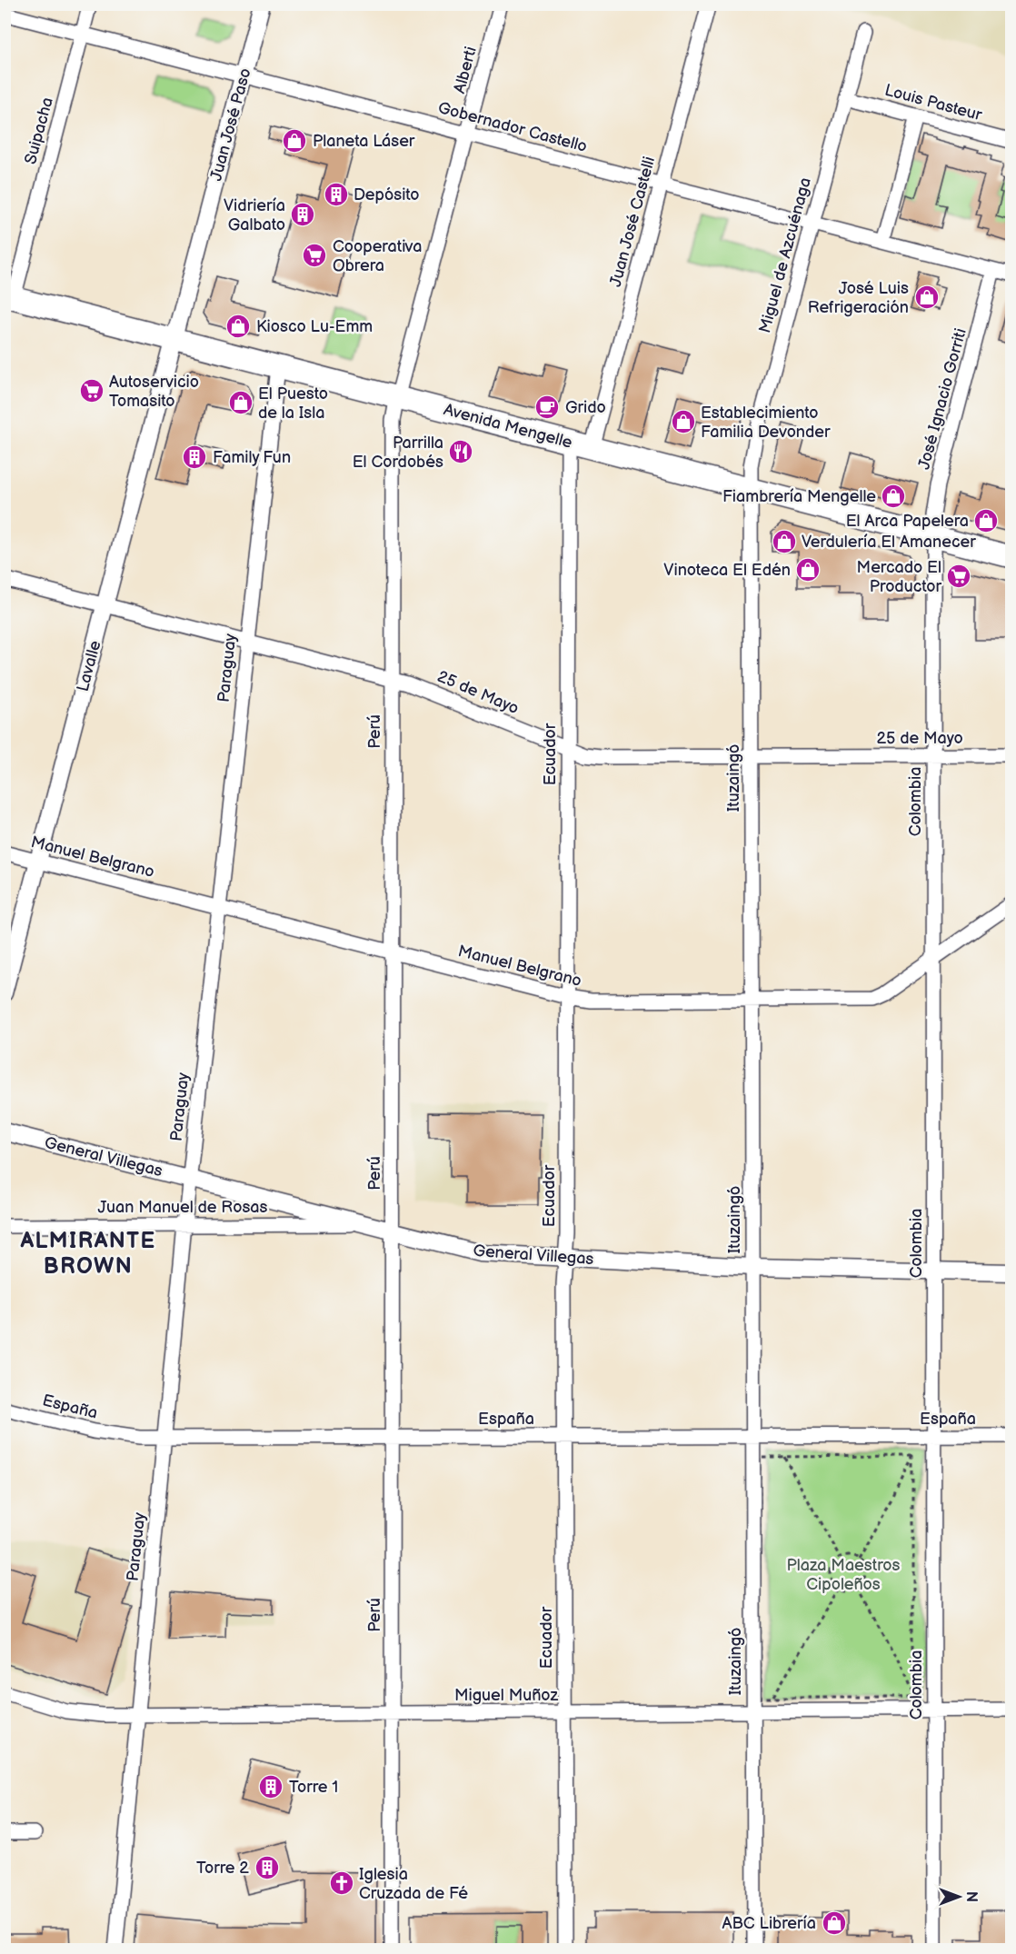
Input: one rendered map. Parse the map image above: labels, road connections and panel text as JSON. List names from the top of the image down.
{
  "streets": {
    "main road": ["Avenida Mengelle"],
    "street": [
      "Alberti",
      "Louis Pasteur",
      "Juan José Paso",
      "Gobernador Castello",
      "Suipacha",
      "Juan José Castelli",
      "Miguel de Azcuénaga",
      "José Ignacio Gorriti",
      "Lavalle",
      "Paraguay",
      "25 de Mayo",
      "Perú",
      "Ecuador",
      "Ituzaingó",
      "Colombia",
      "Manuel Belgrano",
      "General Villegas",
      "Juan Manuel de Rosas",
      "España",
      "Miguel Muñoz"
    ]
  },
  "crossings": [
    ["Alberti", "Gobernador Castello"],
    ["Alberti", "Avenida Mengelle"],
    ["Alberti", "Perú"],
    ["Louis Pasteur", "Miguel de Azcuénaga"],
    ["Juan José Paso", "Gobernador Castello"],
    ["Juan José Paso", "Avenida Mengelle"],
    ["Juan José Paso", "Lavalle"],
    ["Gobernador Castello", "Suipacha"],
    ["Gobernador Castello", "Juan José Castelli"],
    ["Gobernador Castello", "Miguel de Azcuénaga"],
    ["Gobernador Castello", "José Ignacio Gorriti"],
    ["Suipacha", "Avenida Mengelle"],
    ["Juan José Castelli", "Avenida Mengelle"],
    ["Miguel de Azcuénaga", "Avenida Mengelle"],
    ["Miguel de Azcuénaga", "Ituzaingó"],
    ["José Ignacio Gorriti", "Avenida Mengelle"],
    ["José Ignacio Gorriti", "Colombia"],
    ["Avenida Mengelle", "Lavalle"],
    ["Avenida Mengelle", "Paraguay"],
    ["Avenida Mengelle", "Perú"],
    ["Avenida Mengelle", "Ecuador"],
    ["Avenida Mengelle", "Ituzaingó"],
    ["Avenida Mengelle", "Colombia"],
    ["Lavalle", "25 de Mayo"],
    ["Lavalle", "Manuel Belgrano"],
    ["Paraguay", "25 de Mayo"],
    ["Paraguay", "Manuel Belgrano"],
    ["Paraguay", "General Villegas"],
    ["Paraguay", "Juan Manuel de Rosas"],
    ["Paraguay", "España"],
    ["Paraguay", "Miguel Muñoz"],
    ["25 de Mayo", "Perú"],
    ["25 de Mayo", "Ecuador"],
    ["25 de Mayo", "Ituzaingó"],
    ["25 de Mayo", "Colombia"],
    ["Perú", "Manuel Belgrano"],
    ["Perú", "General Villegas"],
    ["Perú", "España"],
    ["Perú", "Miguel Muñoz"],
    ["Ecuador", "Manuel Belgrano"],
    ["Ecuador", "General Villegas"],
    ["Ecuador", "España"],
    ["Ecuador", "Miguel Muñoz"],
    ["Ituzaingó", "Manuel Belgrano"],
    ["Ituzaingó", "General Villegas"],
    ["Ituzaingó", "España"],
    ["Ituzaingó", "Miguel Muñoz"],
    ["Colombia", "Manuel Belgrano"],
    ["Colombia", "General Villegas"],
    ["Colombia", "España"],
    ["Colombia", "Miguel Muñoz"],
    ["General Villegas", "Juan Manuel de Rosas"]
  ],
  "districts": ["ALMIRANTE BROWN"],
  "parks": ["Plaza Maestros Cipoleños"],
  "places": {
    "shop": [
      "Planeta Láser",
      "José Luis Refrigeración",
      "Kiosco Lu-Emm",
      "El Puesto de la Isla",
      "Establecimiento Familia Devonder",
      "Fiambrería Mengelle",
      "El Arca Papelera",
      "Verdulería El Amanecer",
      "Vinoteca El Edén",
      "ABC Librería"
    ],
    "building": [
      "Depósito",
      "Vidriería Galbato",
      "Family Fun",
      "Torre 1",
      "Torre 2"
    ],
    "supermarket": ["Cooperativa Obrera", "Autoservicio Tomasito", "Mercado El Productor"],
    "cafe": ["Grido"],
    "restaurant": ["Parrilla El Cordobés"],
    "church": ["Iglesia Cruzada de Fé"]
  },
  "north": "right"
}
